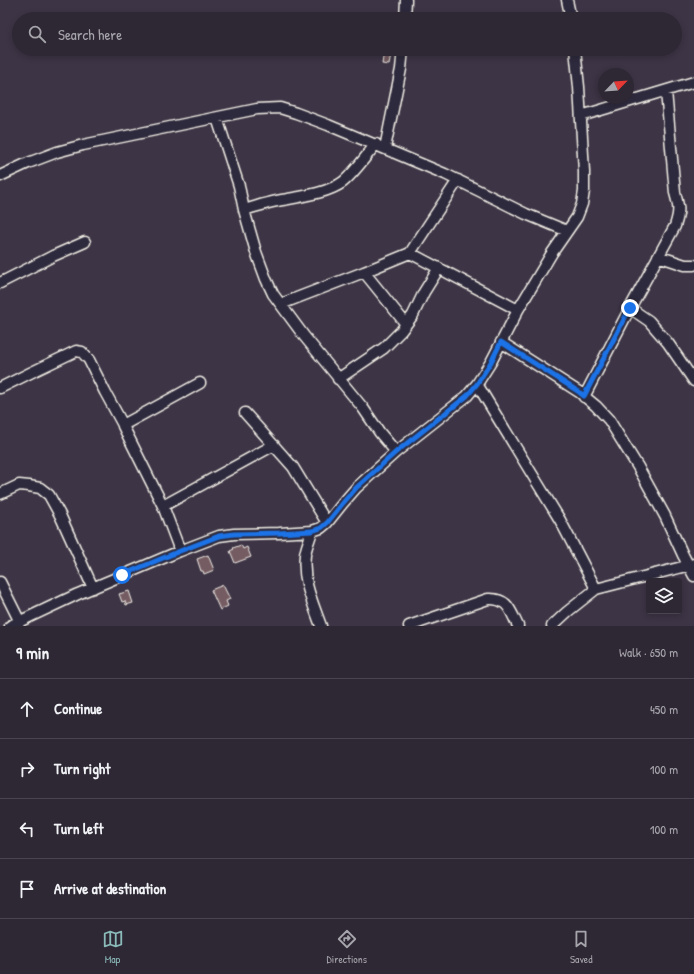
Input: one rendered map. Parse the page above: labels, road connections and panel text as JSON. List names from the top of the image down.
{
  "north": "top right",
  "page": {
    "search": "Search here",
    "heading": ["9 min", "Walk · 650 m"],
    "list": [
      ["Continue", "450 m"],
      ["Turn right", "100 m"],
      ["Turn left", "100 m"],
      "Arrive at destination"
    ],
    "nav": ["Map", "Directions", "Saved"]
  }
}
